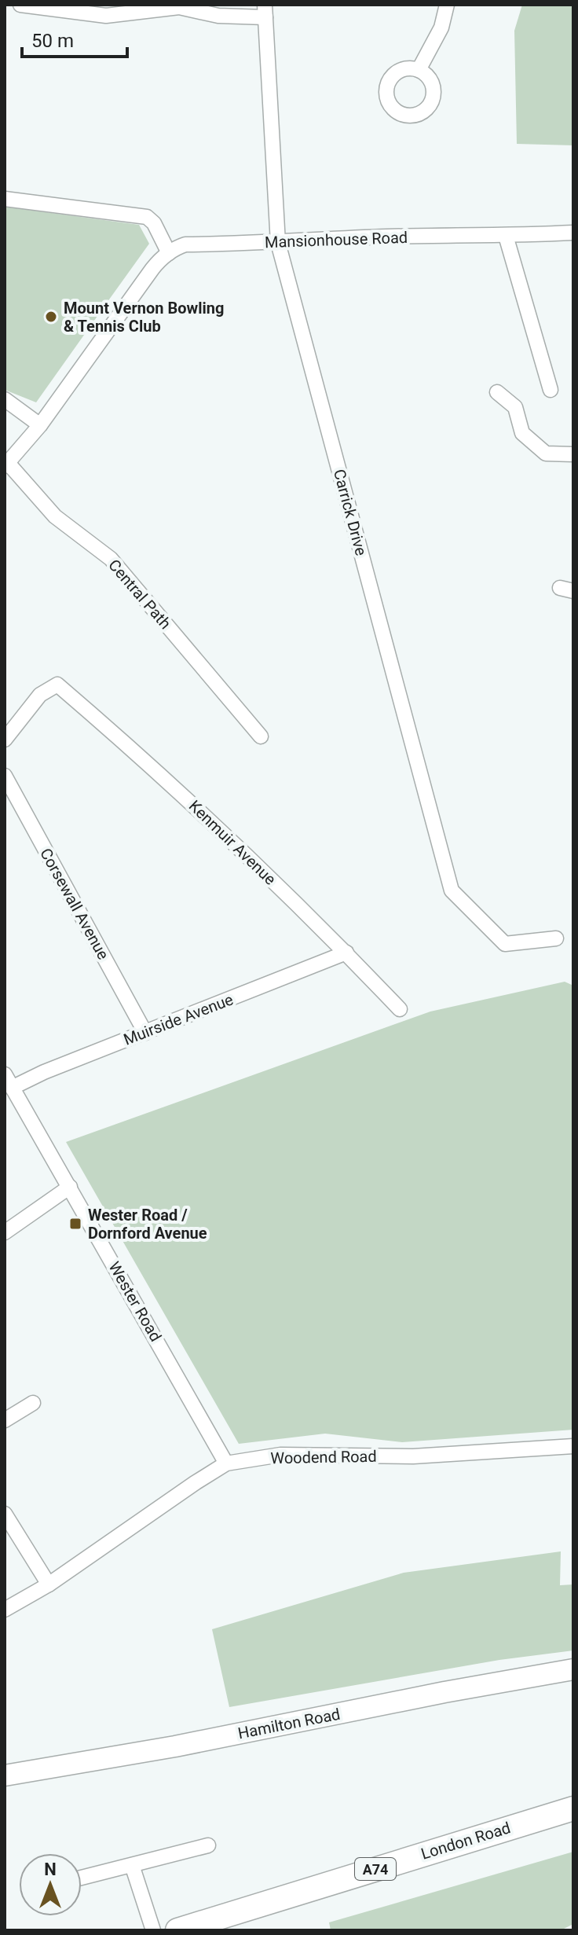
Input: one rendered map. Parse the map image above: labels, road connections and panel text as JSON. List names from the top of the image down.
{
  "streets": {
    "main road": ["London Road", "A74"],
    "street": [
      "Mansionhouse Road",
      "Carrick Drive",
      "Central Path",
      "Kenmuir Avenue",
      "Corsewall Avenue",
      "Muirside Avenue",
      "Wester Road",
      "Woodend Road",
      "Hamilton Road"
    ]
  },
  "crossings": [
    ["Mansionhouse Road", "Carrick Drive"],
    ["Kenmuir Avenue", "Muirside Avenue"],
    ["Corsewall Avenue", "Muirside Avenue"],
    ["Muirside Avenue", "Wester Road"],
    ["Wester Road", "Woodend Road"]
  ],
  "places": {
    "other": ["Mount Vernon Bowling & Tennis Club"],
    "transit": ["Wester Road / Dornford Avenue"]
  },
  "scale_bar": "50 m",
  "north": "top"
}
